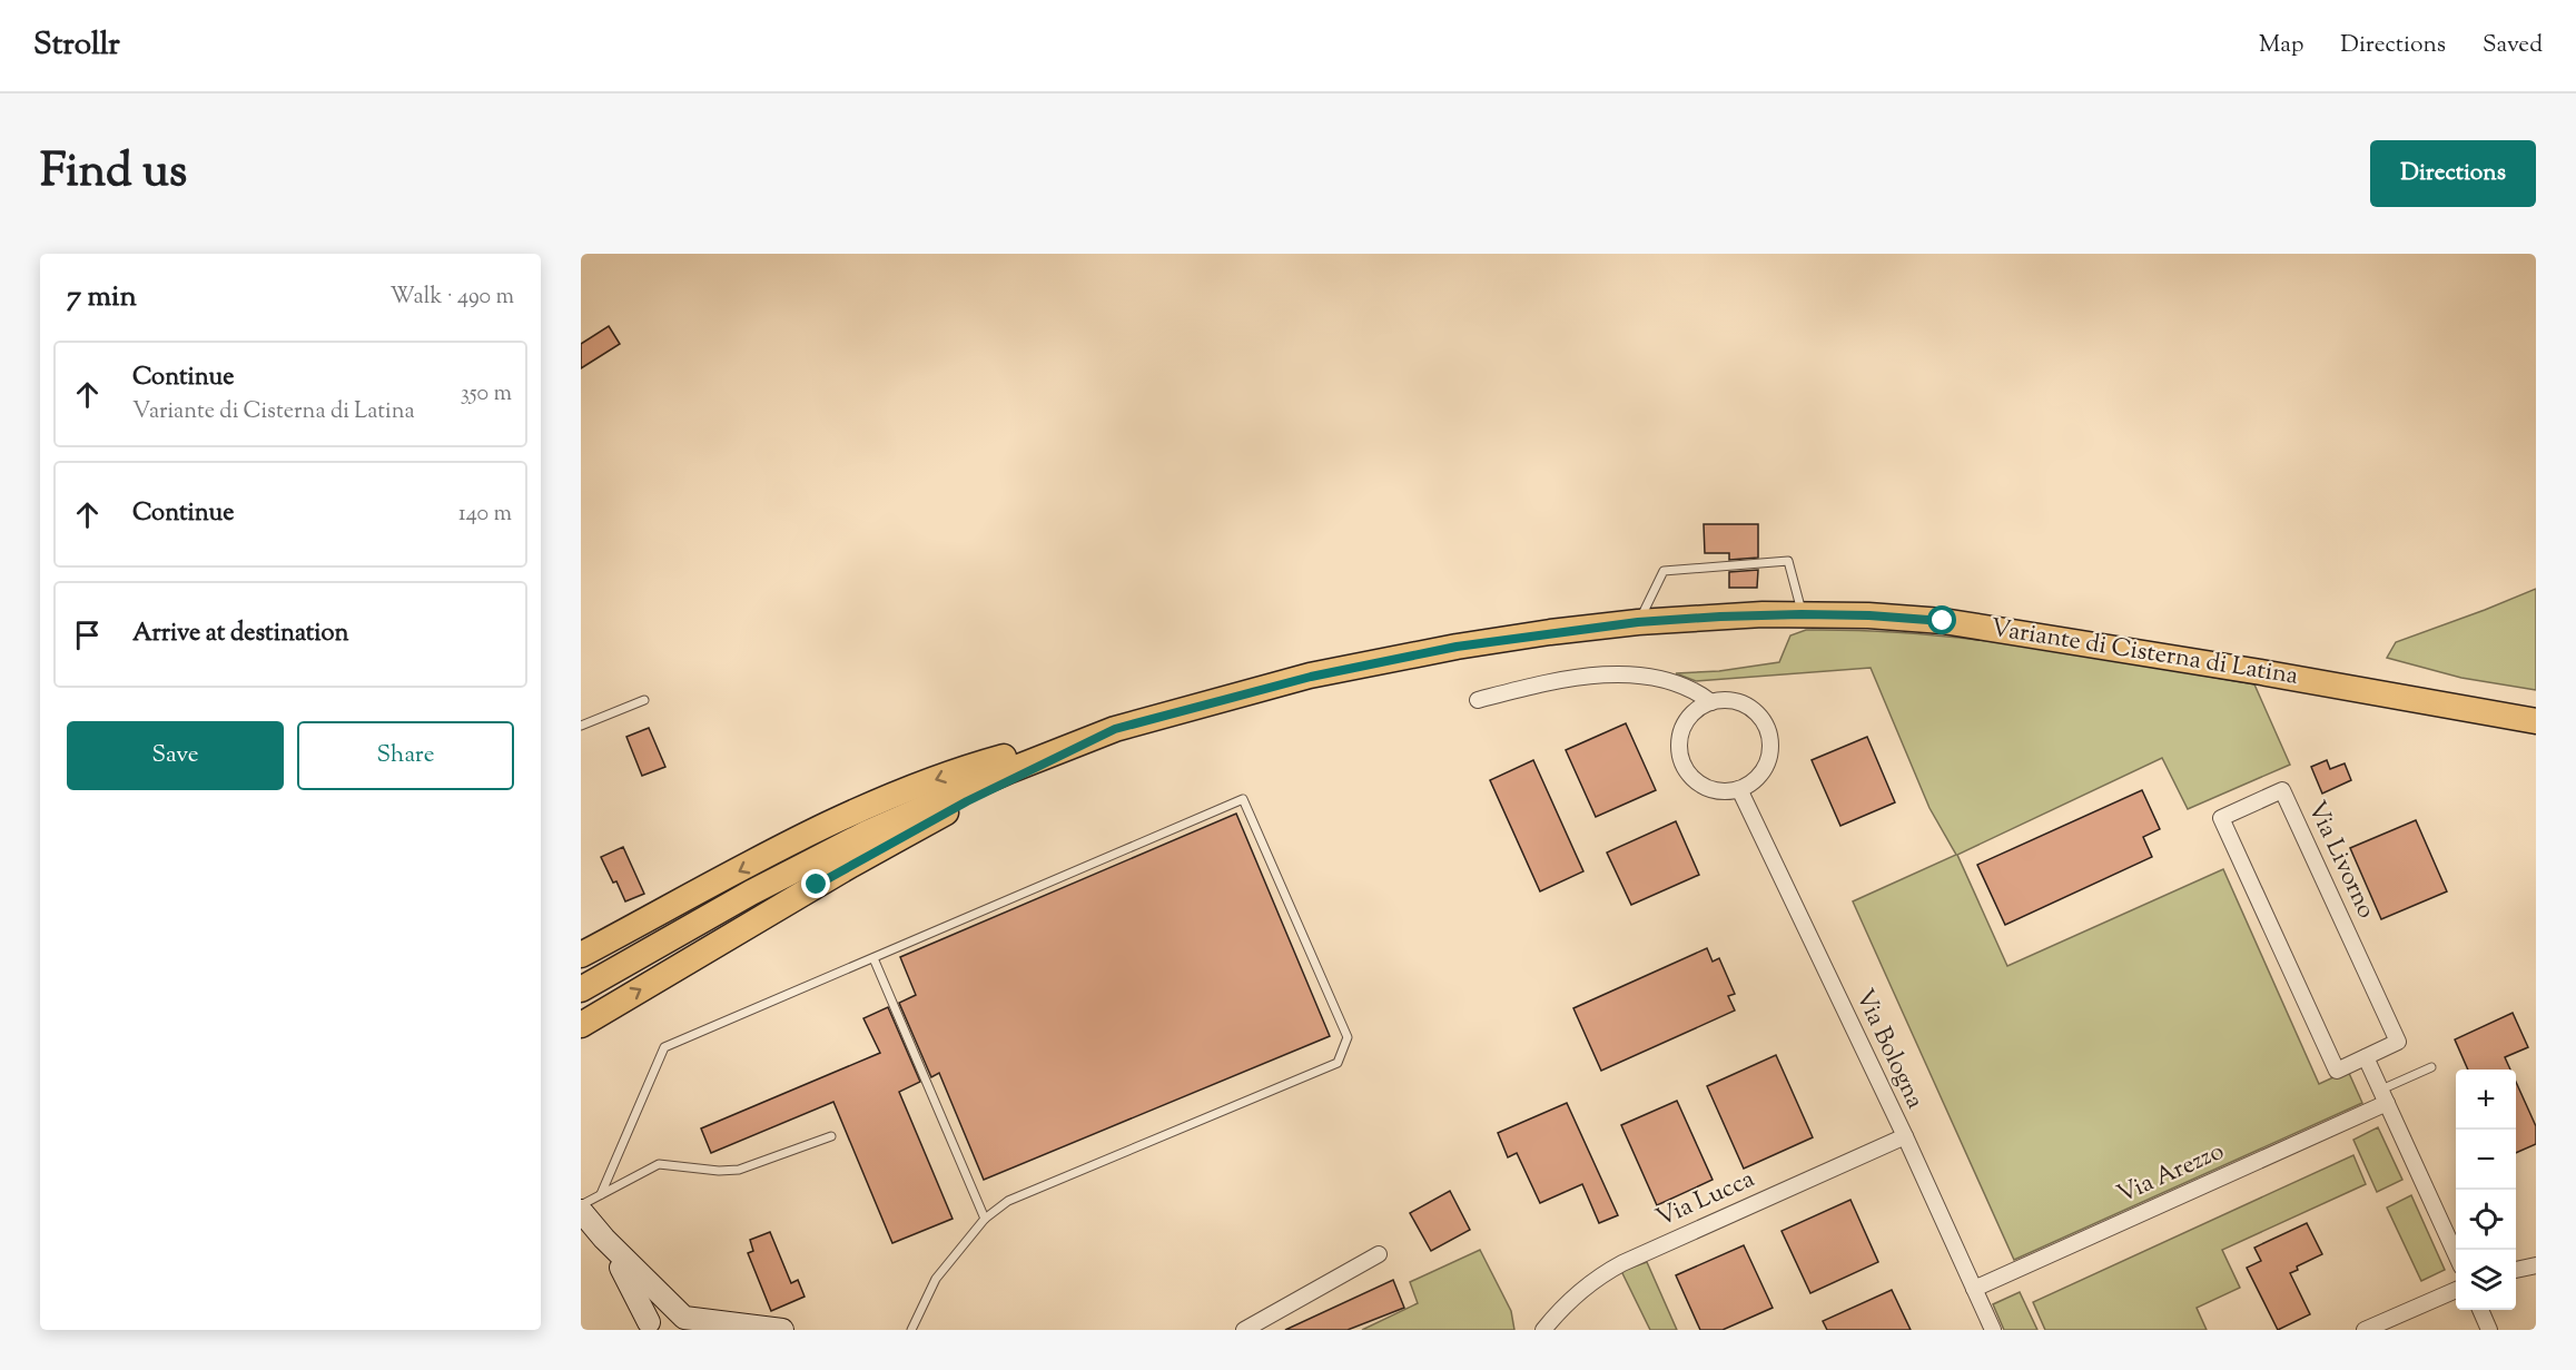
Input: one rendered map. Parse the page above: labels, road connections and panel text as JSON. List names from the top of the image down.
{
  "streets": {
    "main road": ["Variante di Cisterna di Latina"],
    "street": [
      "Via Livorno",
      "Via Bologna",
      "Via Arezzo",
      "Via Lucca"
    ]
  },
  "crossings": [
    ["Via Bologna", "Via Arezzo"],
    ["Via Bologna", "Via Lucca"]
  ],
  "page": {
    "header": "Strollr",
    "nav": ["Map", "Directions", "Saved"],
    "title": "Find us",
    "buttons": [
      "Directions",
      ["Save", "Share"]
    ],
    "heading": ["7 min", "Walk · 490 m"],
    "list": [
      ["Continue", "Variante di Cisterna di Latina", "350 m"],
      ["Continue", "140 m"],
      "Arrive at destination"
    ],
    "map_buttons": ["+", "−"]
  }
}
